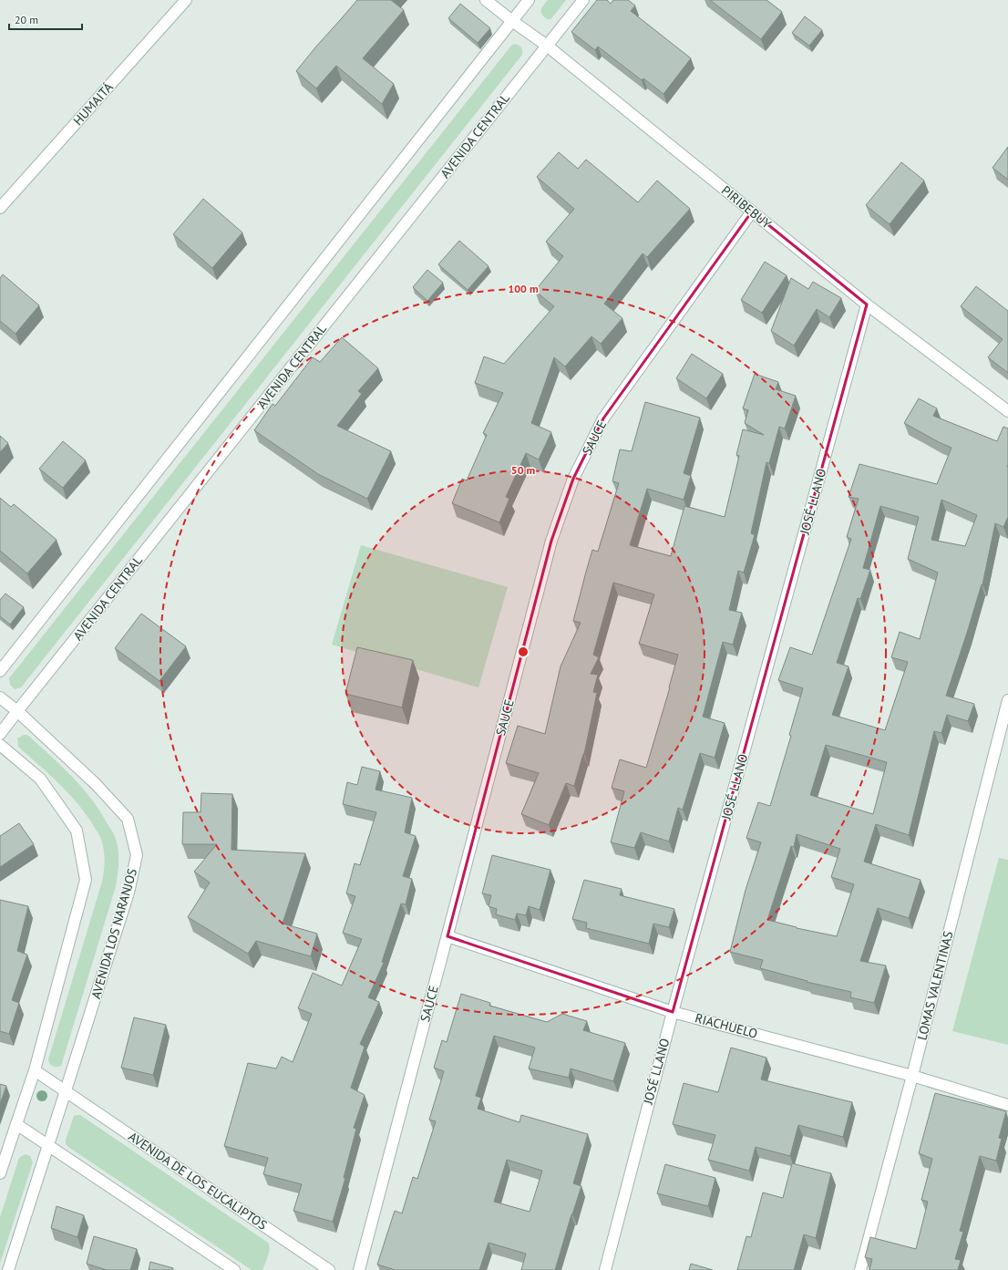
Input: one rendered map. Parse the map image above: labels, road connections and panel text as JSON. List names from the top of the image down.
{
  "streets": {
    "street": [
      "HUMAITÁ",
      "AVENIDA CENTRAL",
      "PIRIBEBUY",
      "SAUCE",
      "JOSÉ LLANO",
      "AVENIDA LOS NARANJOS",
      "LOMAS VALENTINAS",
      "RIACHUELO",
      "AVENIDA DE LOS EUCALIPTOS"
    ]
  },
  "crossings": [
    ["AVENIDA CENTRAL", "PIRIBEBUY"],
    ["AVENIDA CENTRAL", "AVENIDA LOS NARANJOS"],
    ["PIRIBEBUY", "SAUCE"],
    ["PIRIBEBUY", "JOSÉ LLANO"],
    ["SAUCE", "RIACHUELO"],
    ["JOSÉ LLANO", "RIACHUELO"],
    ["AVENIDA LOS NARANJOS", "AVENIDA DE LOS EUCALIPTOS"],
    ["LOMAS VALENTINAS", "RIACHUELO"]
  ],
  "scale_bar": "20 m",
  "rings": ["100 m", "50 m"]
}
